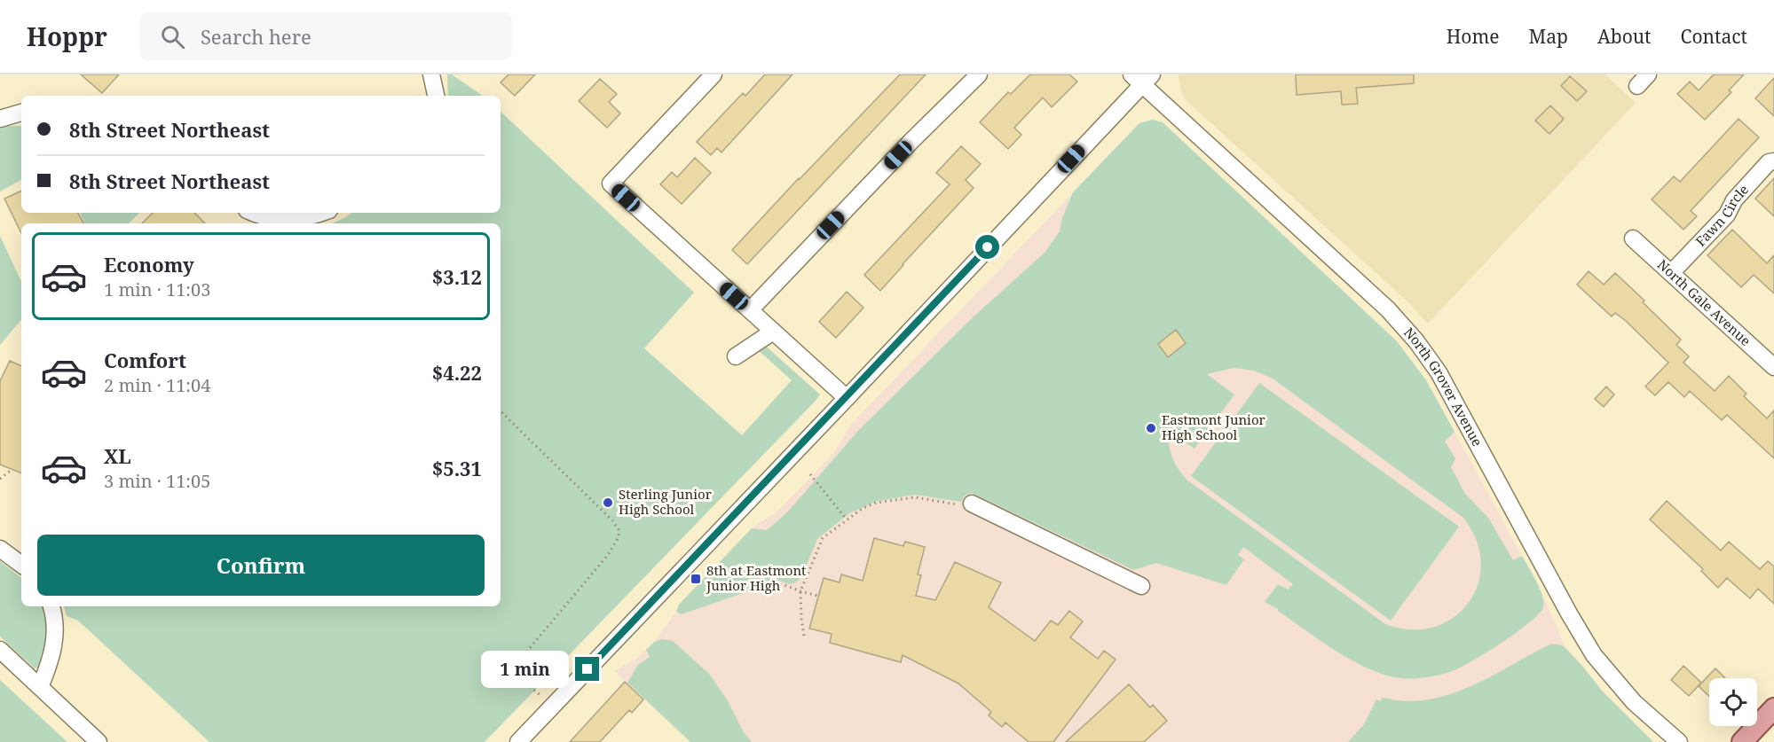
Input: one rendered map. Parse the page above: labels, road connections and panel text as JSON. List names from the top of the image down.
{
  "streets": {
    "street": ["Fawn Circle", "North Gale Avenue", "North Grover Avenue"]
  },
  "crossings": [
    ["Fawn Circle", "North Gale Avenue"]
  ],
  "places": {
    "other": ["Eastmont Junior High School", "Sterling Junior High School"],
    "transit": ["8th at Eastmont Junior High"]
  },
  "page": {
    "header": "Hoppr",
    "search": "Search here",
    "nav": [
      "Home",
      "Map",
      "About",
      "Contact"
    ],
    "banner": ["8th Street Northeast", "8th Street Northeast"],
    "list": [
      {
        "name": "Economy",
        "note": "1 min · 11:03",
        "value": "$3.12"
      },
      {
        "name": "Comfort",
        "note": "2 min · 11:04",
        "value": "$4.22"
      },
      {
        "name": "XL",
        "note": "3 min · 11:05",
        "value": "$5.31"
      }
    ],
    "buttons": "Confirm",
    "bubble": "1 min"
  }
}
